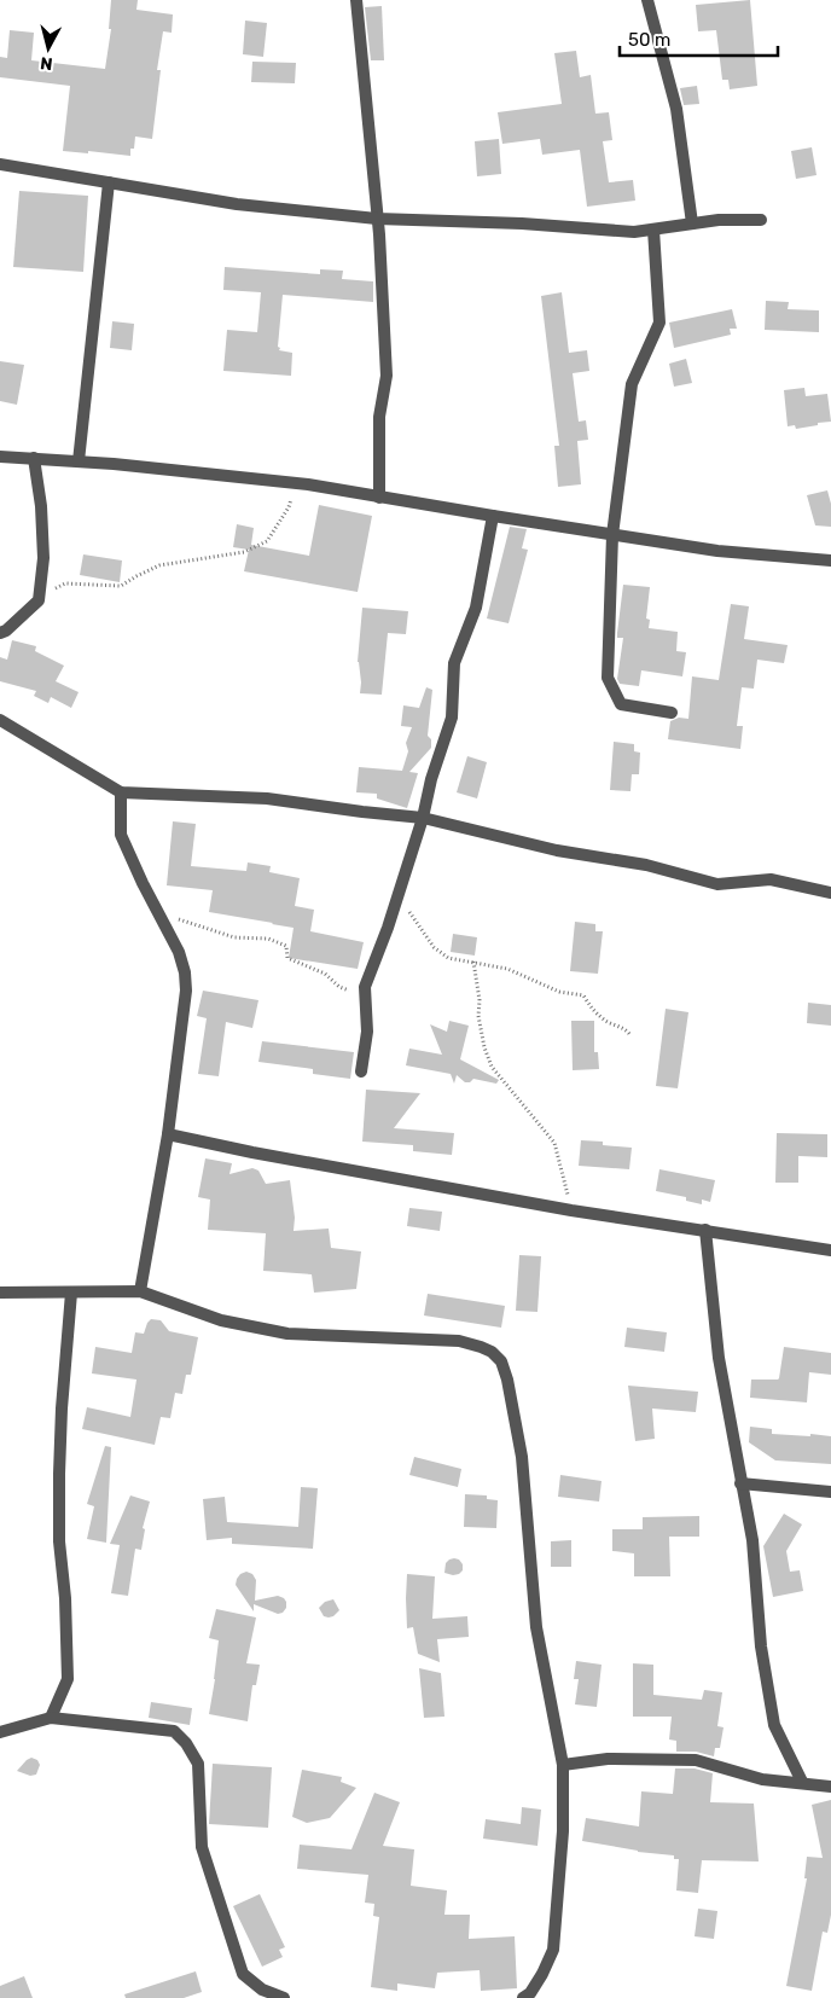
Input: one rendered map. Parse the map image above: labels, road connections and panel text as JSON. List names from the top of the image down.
{
  "scale_bar": "50 m",
  "north": "bottom"
}
